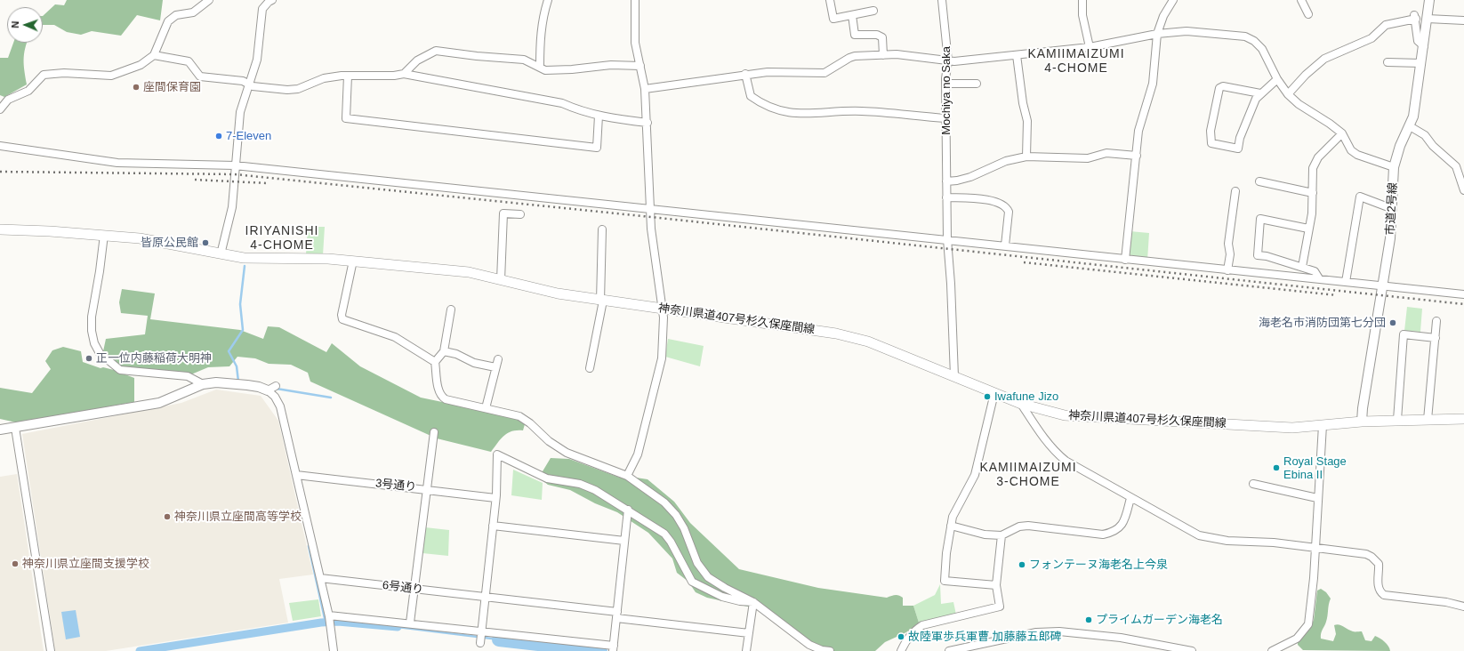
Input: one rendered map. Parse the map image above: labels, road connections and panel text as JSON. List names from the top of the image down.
{
  "streets": {
    "main road": ["神奈川県道407号杉久保座間線"],
    "street": [
      "Mochiya no Saka",
      "市道2号線",
      "3号通り",
      "6号通り"
    ]
  },
  "crossings": [
    ["Mochiya no Saka", "神奈川県道407号杉久保座間線"],
    ["市道2号線", "神奈川県道407号杉久保座間線"]
  ],
  "districts": ["KAMIIMAIZUMI 4-CHOME", "IRIYANISHI 4-CHOME", "KAMIIMAIZUMI 3-CHOME"],
  "places": [
    "座間保育園",
    "7-Eleven",
    "皆原公民館",
    "海老名市消防団第七分団",
    "正一位内藤稲荷大明神",
    "Iwafune Jizo",
    "Royal Stage Ebina II",
    "神奈川県立座間高等学校",
    "神奈川県立座間支援学校",
    "フォンテーヌ海老名上今泉",
    "プライムガーデン海老名",
    "故陸軍歩兵軍曹 加藤藤五郎碑"
  ],
  "north": "left"
}
